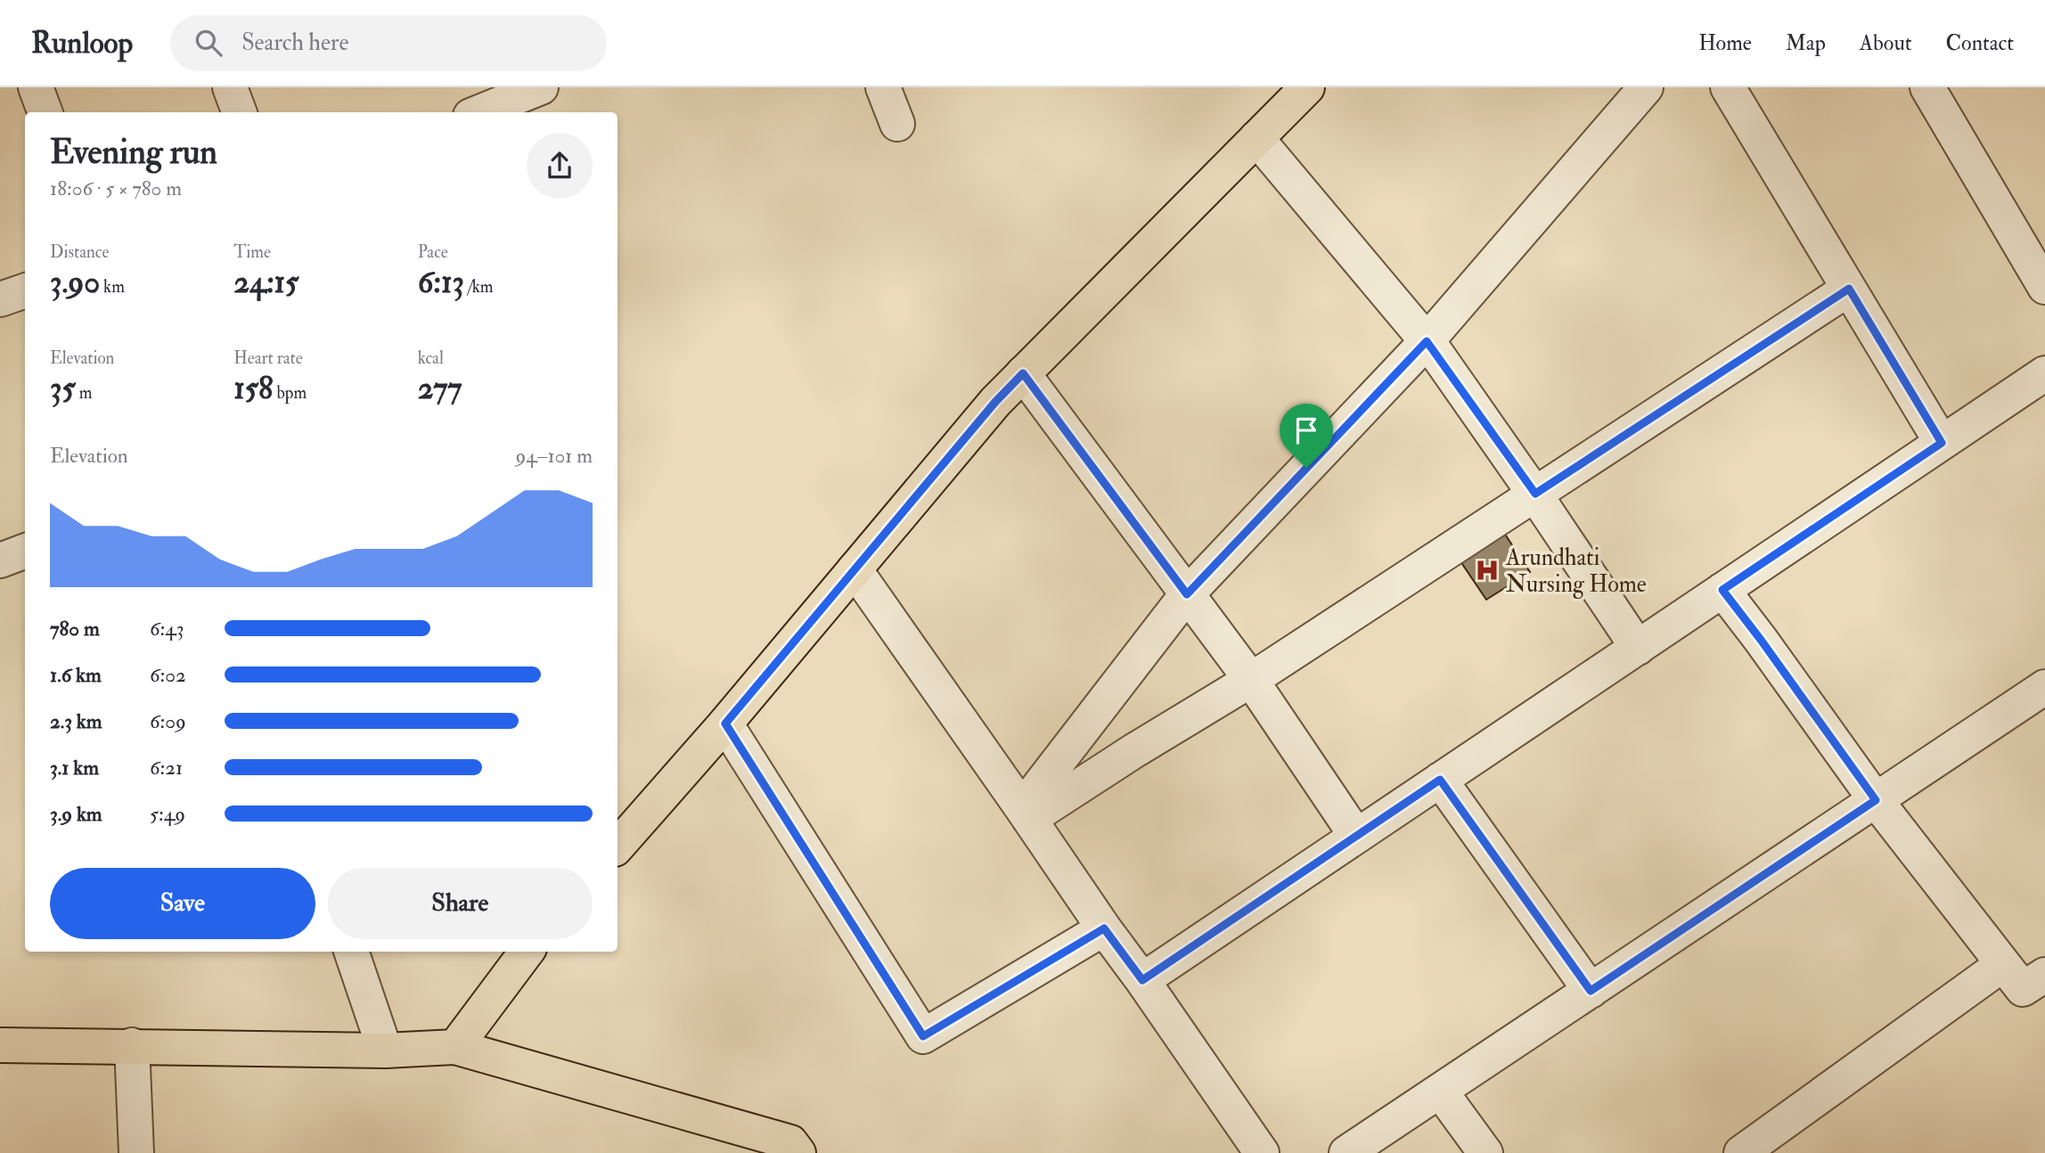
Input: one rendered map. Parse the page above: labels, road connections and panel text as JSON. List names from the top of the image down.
{
  "places": {
    "hospital": ["Arundhati Nursing Home"]
  },
  "page": {
    "header": "Runloop",
    "search": "Search here",
    "nav": [
      "Home",
      "Map",
      "About",
      "Contact"
    ],
    "heading": ["Evening run", "18:06 · 5 × 780 m"],
    "stats": [
      ["Distance", "3.90 km"],
      ["Time", "24:15"],
      ["Pace", "6:13 /km"],
      ["Elevation", "35 m"],
      ["Heart rate", "158 bpm"],
      ["kcal", "277"]
    ],
    "chart": ["Elevation", "94–101 m"],
    "list": [
      {
        "name": "780 m",
        "note": "6:43"
      },
      {
        "name": "1.6 km",
        "note": "6:02"
      },
      {
        "name": "2.3 km",
        "note": "6:09"
      },
      {
        "name": "3.1 km",
        "note": "6:21"
      },
      {
        "name": "3.9 km",
        "note": "5:49"
      }
    ],
    "buttons": ["Save", "Share"]
  }
}
